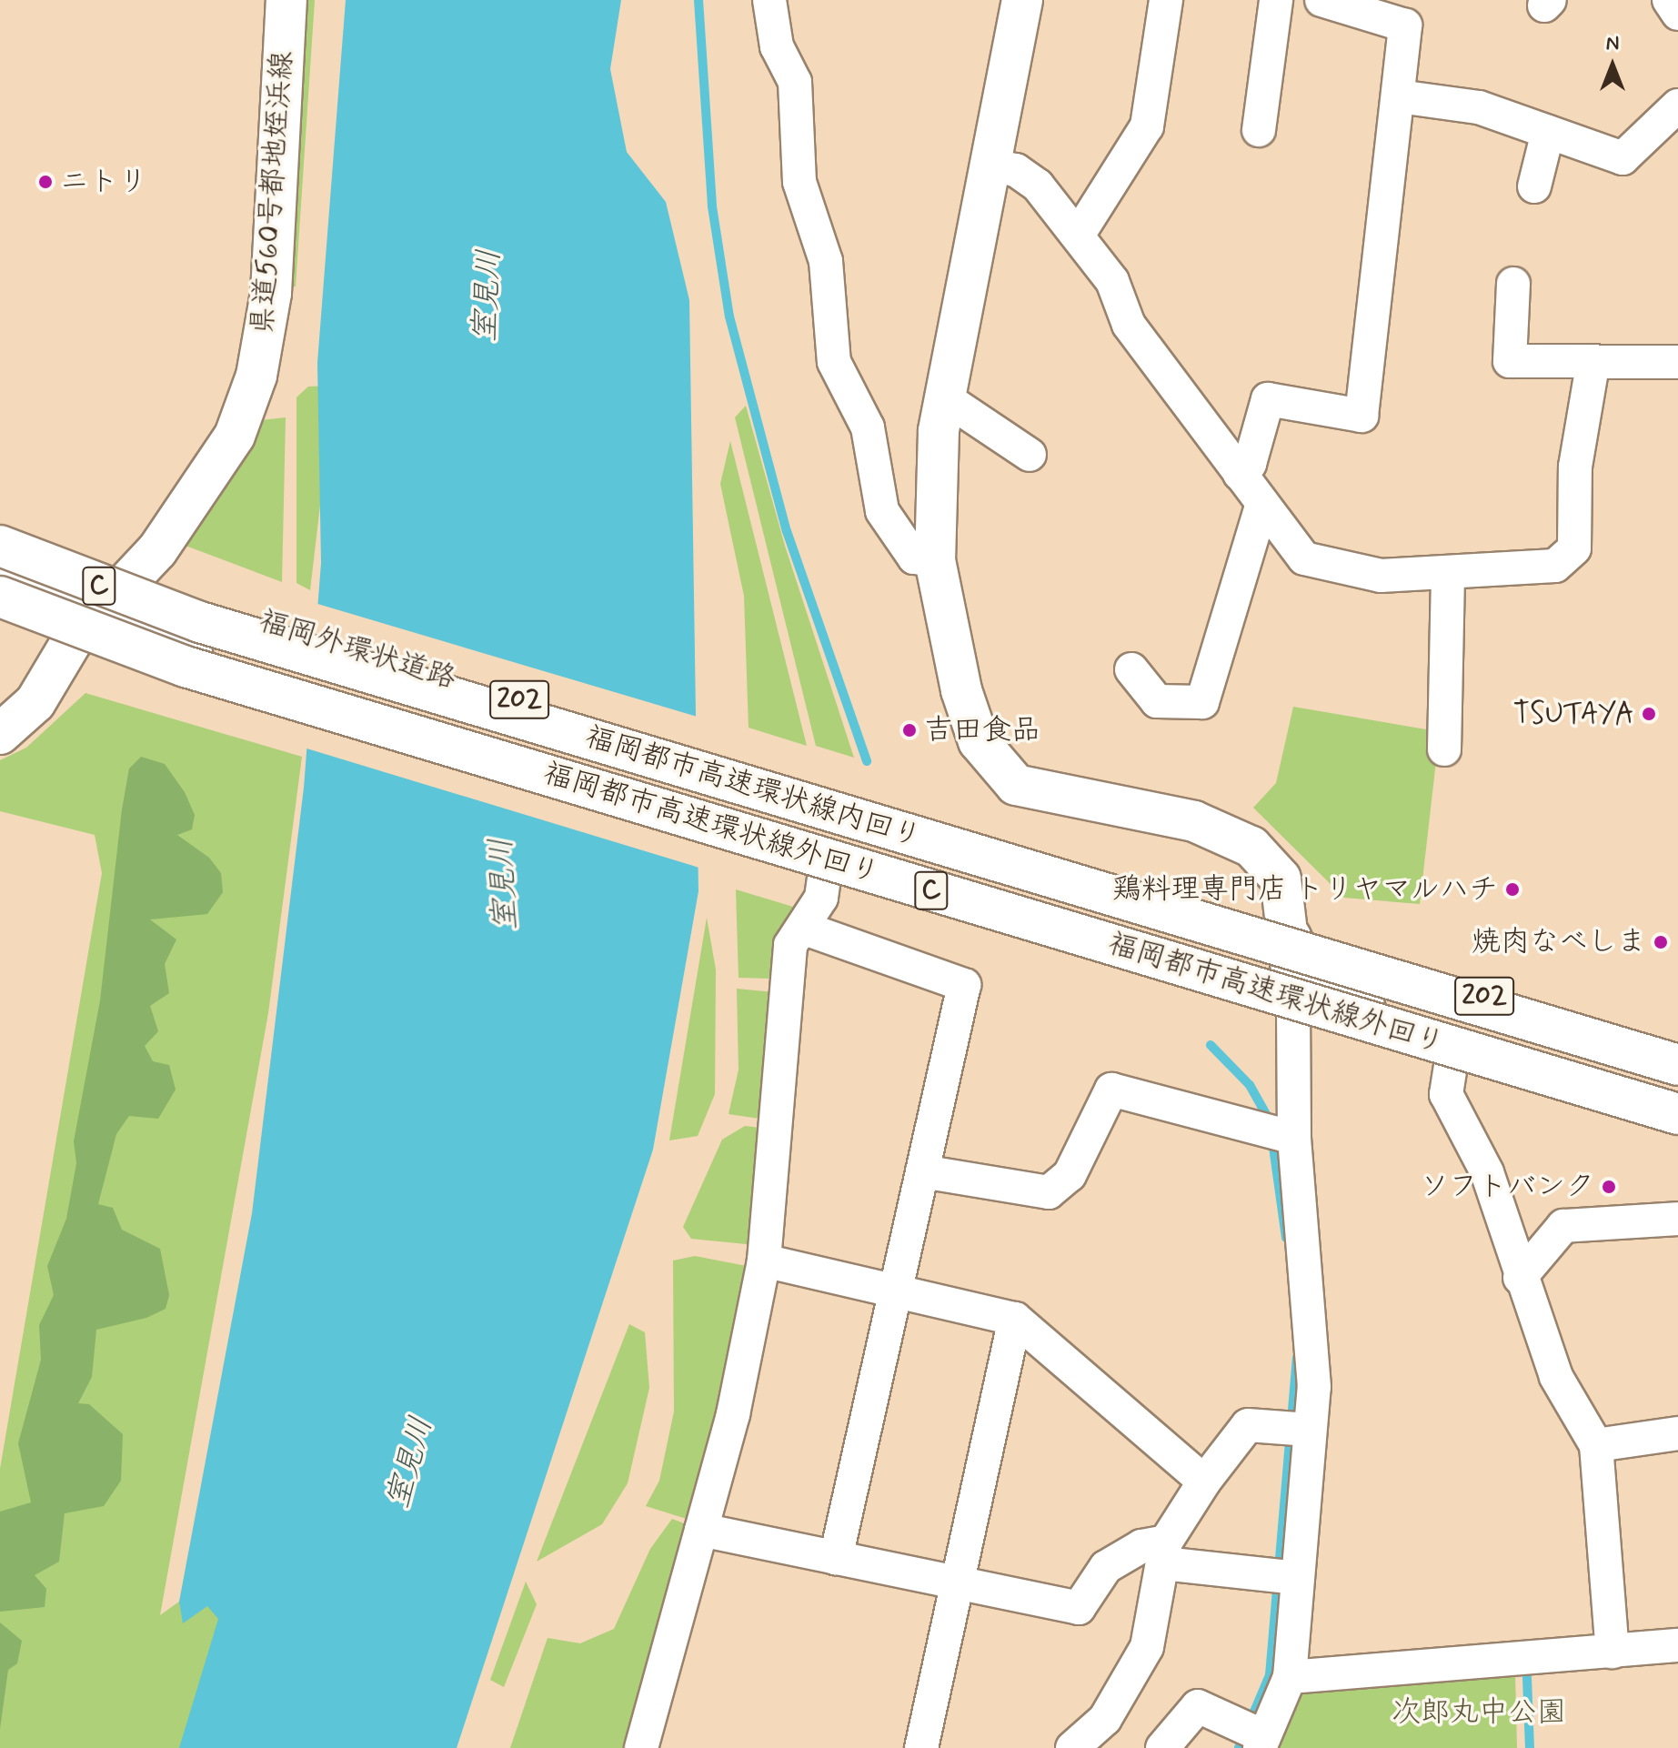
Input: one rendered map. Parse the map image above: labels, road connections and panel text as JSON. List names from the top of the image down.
{
  "streets": {
    "main road": [
      "県道560号都地姪浜線",
      "C",
      "福岡外環状道路",
      "202",
      "福岡都市高速環状線内回り",
      "福岡都市高速環状線外回り"
    ]
  },
  "crossings": [
    ["県道560号都地姪浜線", "福岡外環状道路"]
  ],
  "water": ["室見川"],
  "parks": ["次郎丸中公園"],
  "places": [
    "ニトリ",
    "TSUTAYA",
    "吉田食品",
    "鶏料理専門店 トリヤマルハチ",
    "焼肉なべしま",
    "ソフトバンク"
  ],
  "north": "top"
}
